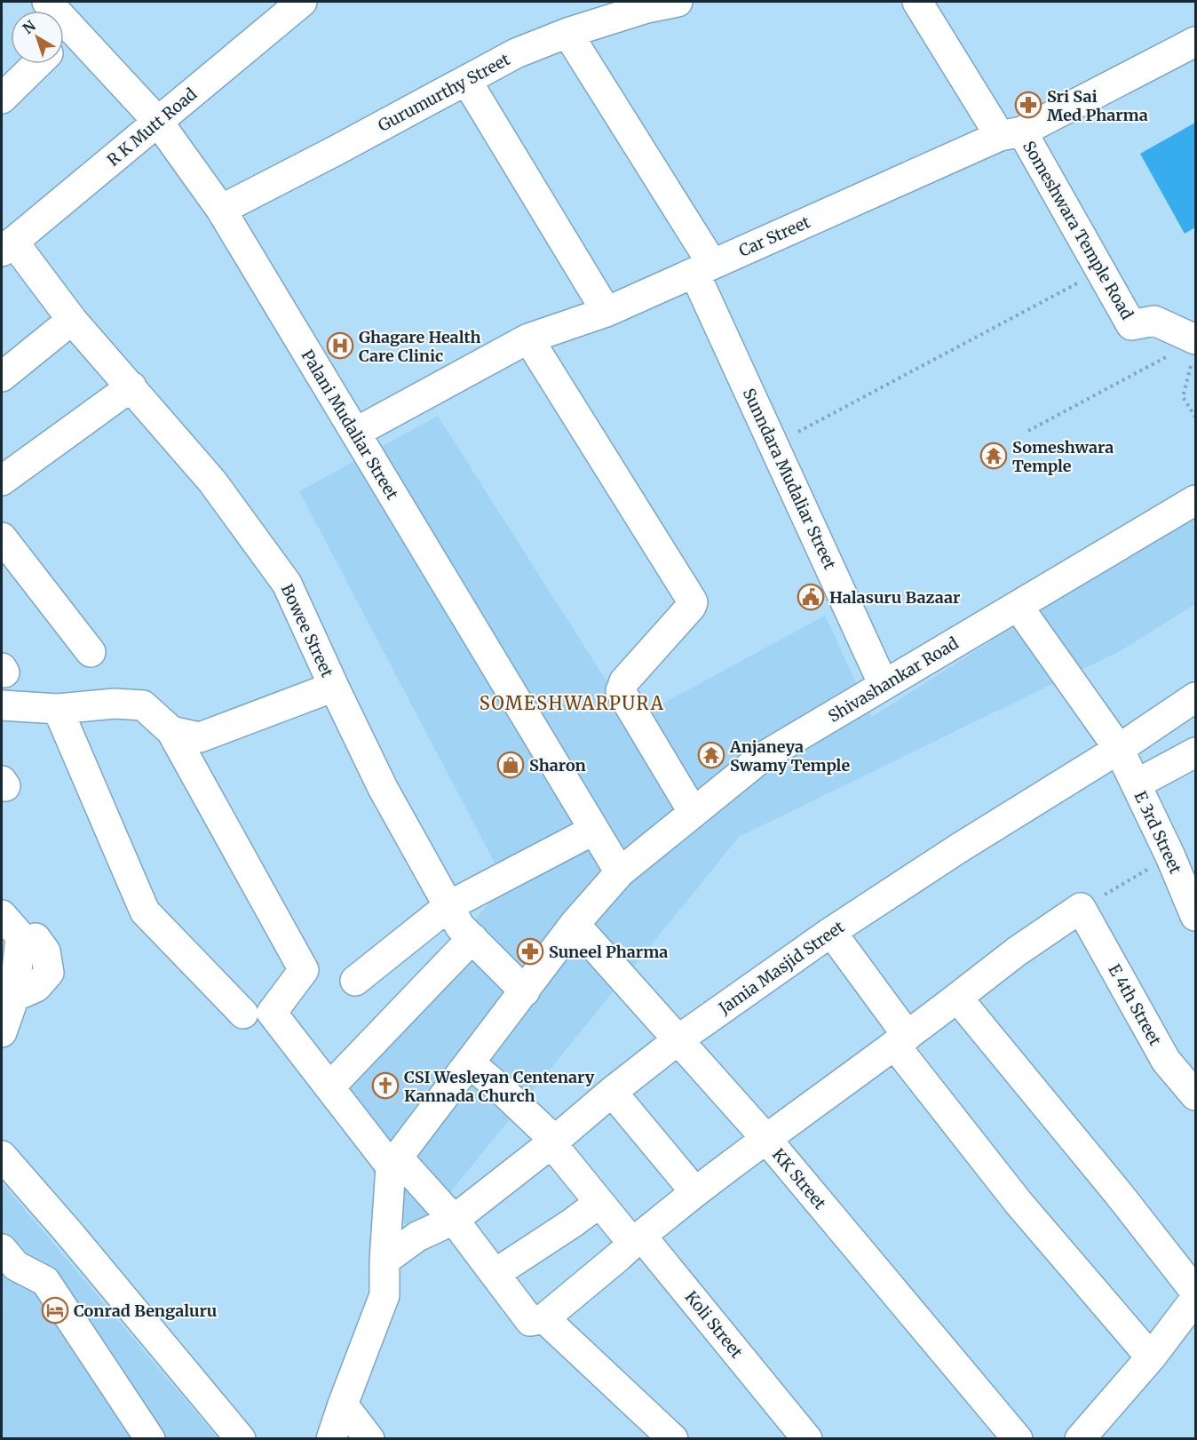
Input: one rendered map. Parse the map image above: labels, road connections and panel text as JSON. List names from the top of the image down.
{
  "streets": {
    "street": [
      "Gurumurthy Street",
      "R K Mutt Road",
      "Someshwara Temple Road",
      "Car Street",
      "Palani Mudaliar Street",
      "Sunndara Mudaliar Street",
      "Bowee Street",
      "Shivashankar Road",
      "E 3rd Street",
      "Jamia Masjid Street",
      "E 4th Street",
      "KK Street",
      "Koli Street"
    ]
  },
  "crossings": [
    ["Gurumurthy Street", "Palani Mudaliar Street"],
    ["Gurumurthy Street", "Sunndara Mudaliar Street"],
    ["R K Mutt Road", "Palani Mudaliar Street"],
    ["R K Mutt Road", "Bowee Street"],
    ["Someshwara Temple Road", "Car Street"],
    ["Car Street", "Palani Mudaliar Street"],
    ["Car Street", "Sunndara Mudaliar Street"],
    ["Palani Mudaliar Street", "Shivashankar Road"],
    ["Sunndara Mudaliar Street", "Shivashankar Road"],
    ["Bowee Street", "Shivashankar Road"],
    ["Shivashankar Road", "E 3rd Street"],
    ["Shivashankar Road", "KK Street"],
    ["Shivashankar Road", "Koli Street"],
    ["E 3rd Street", "Jamia Masjid Street"],
    ["Jamia Masjid Street", "KK Street"],
    ["Jamia Masjid Street", "Koli Street"]
  ],
  "districts": ["SOMESHWARPURA"],
  "places": {
    "pharmacy": ["Sri Sai Med Pharma", "Suneel Pharma"],
    "hospital": ["Ghagare Health Care Clinic"],
    "temple": ["Someshwara Temple", "Anjaneya Swamy Temple"],
    "public building": ["Halasuru Bazaar"],
    "shop": ["Sharon"],
    "church": ["CSI Wesleyan Centenary Kannada Church"],
    "hotel": ["Conrad Bengaluru"]
  },
  "north": "top left"
}
